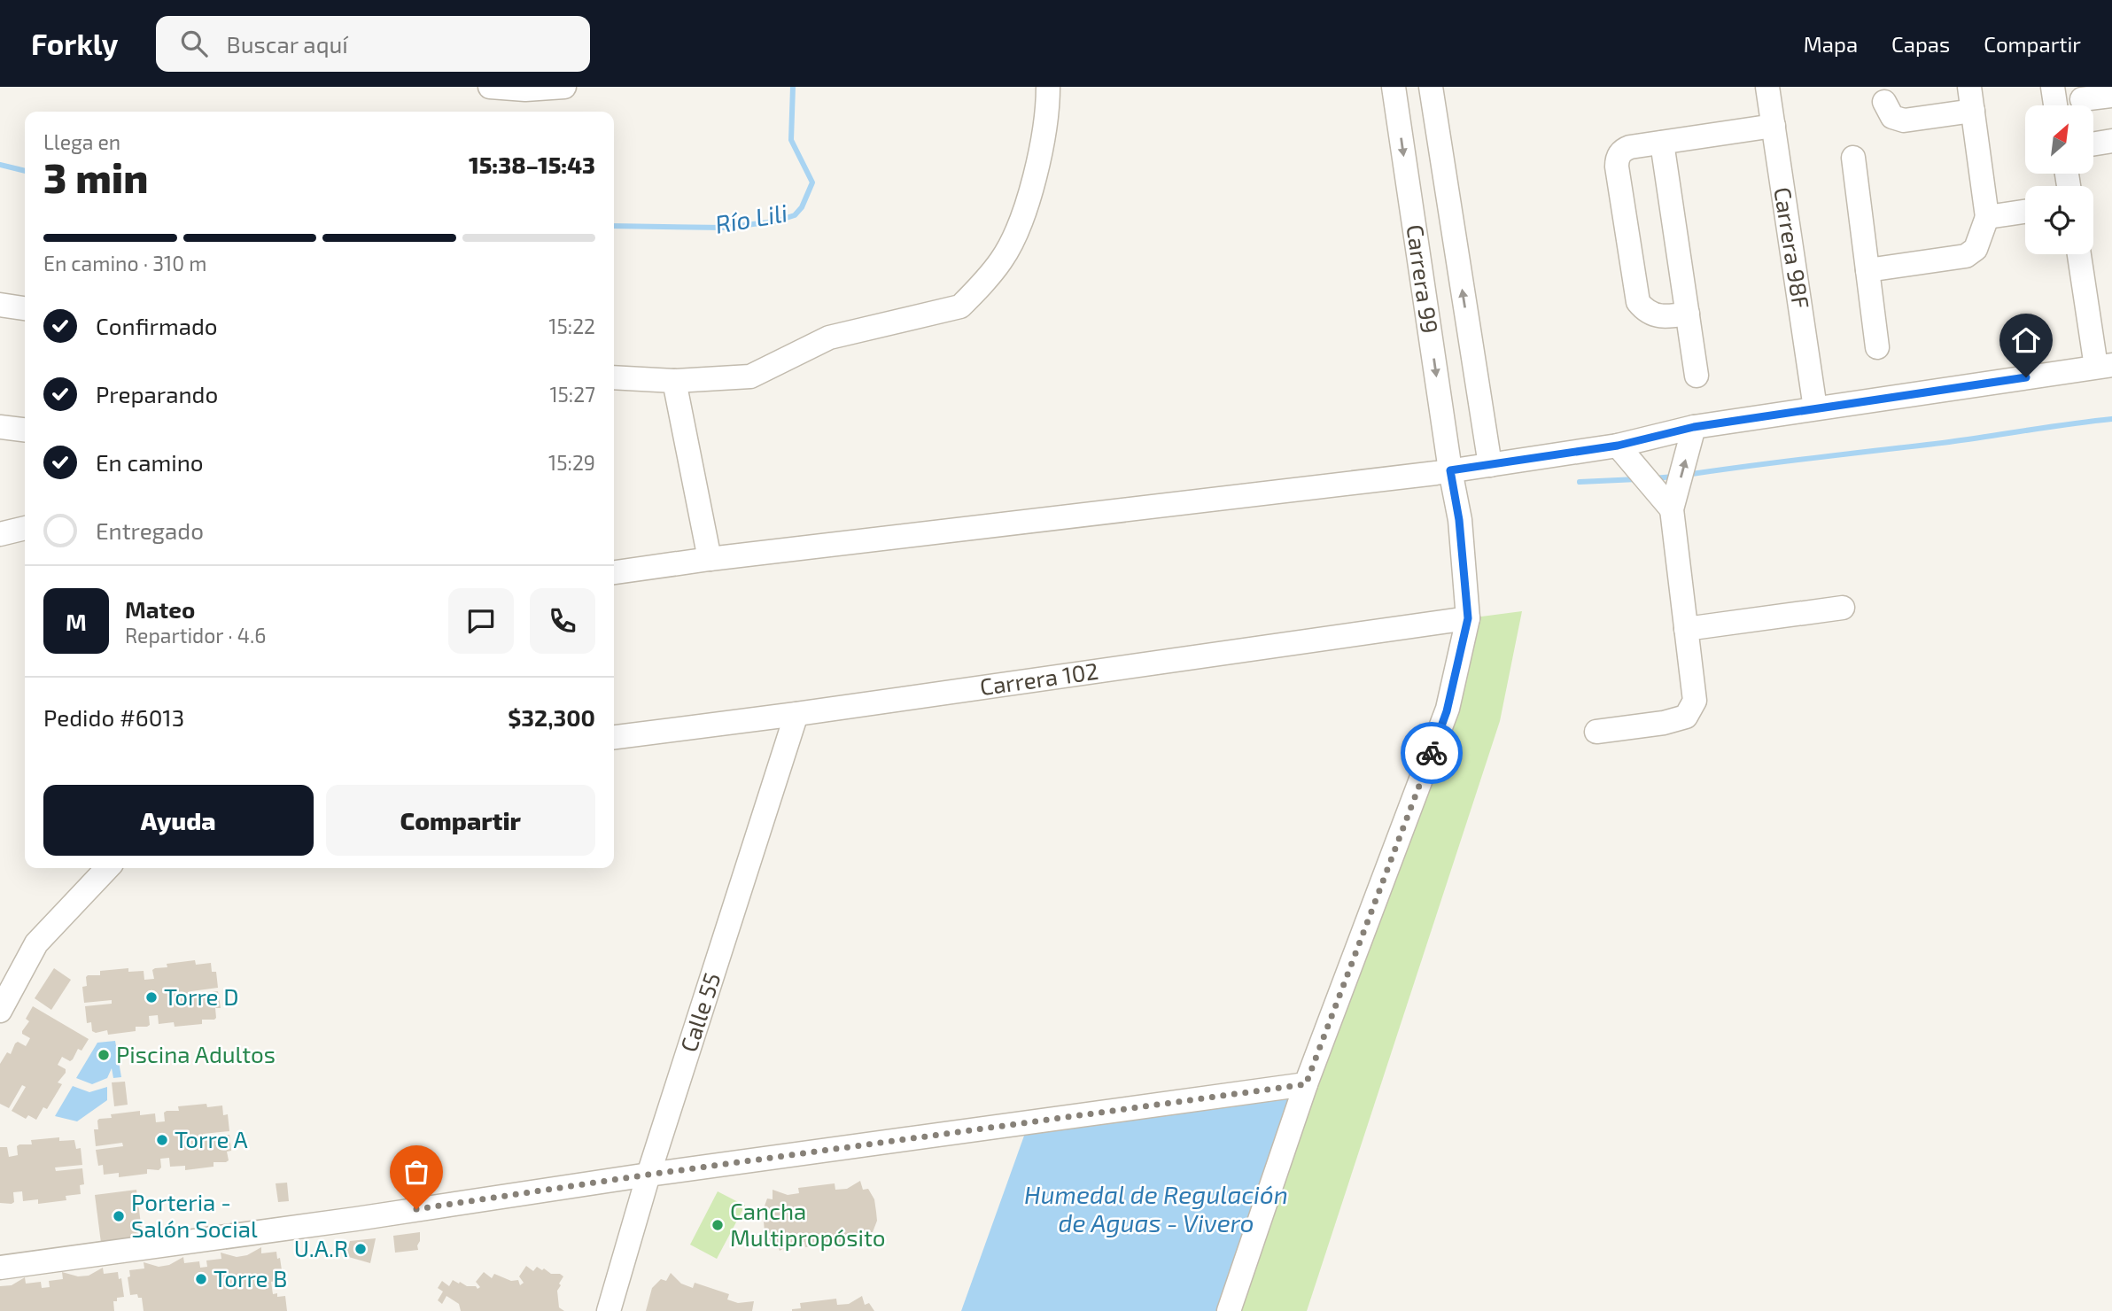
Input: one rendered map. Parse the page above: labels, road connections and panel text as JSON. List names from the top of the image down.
{
  "streets": {
    "street": [
      "Carrera 98F",
      "Carrera 99",
      "Carrera 102",
      "Calle 55"
    ]
  },
  "crossings": [
    ["Carrera 99", "Carrera 102"],
    ["Carrera 102", "Calle 55"]
  ],
  "water": ["Río Lili", "Humedal de Regulación de Aguas - Vivero"],
  "places": [
    "Torre D",
    "Piscina Adultos",
    "Torre A",
    "Porteria - Salón Social",
    "Cancha Multipropósito",
    "U.A.R",
    "Torre B"
  ],
  "north": "top right",
  "page": {
    "header": "Forkly",
    "search": "Buscar aquí",
    "nav": ["Mapa", "Capas", "Compartir"],
    "heading": ["3 min", "Llega en", "15:38–15:43"],
    "panel": [
      "Mateo",
      "Repartidor · 4.6",
      "Pedido #6013",
      "$32,300"
    ],
    "bar": "En camino · 310 m",
    "list": [
      ["Confirmado", "15:22"],
      ["Preparando", "15:27"],
      ["En camino", "15:29"],
      "Entregado"
    ],
    "round": "M",
    "buttons": ["Ayuda", "Compartir"]
  }
}
